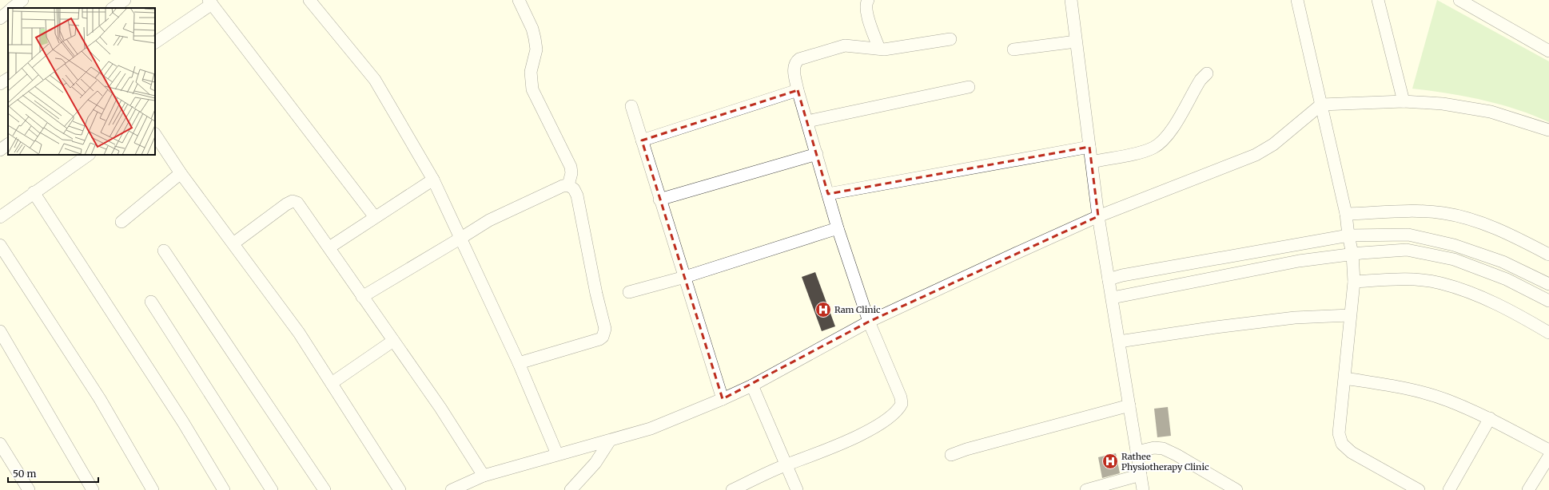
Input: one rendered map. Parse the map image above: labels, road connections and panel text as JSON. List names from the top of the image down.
{
  "places": {
    "hospital": ["Ram Clinic", "Rathee Physiotherapy Clinic"]
  },
  "scale_bar": "50 m"
}
